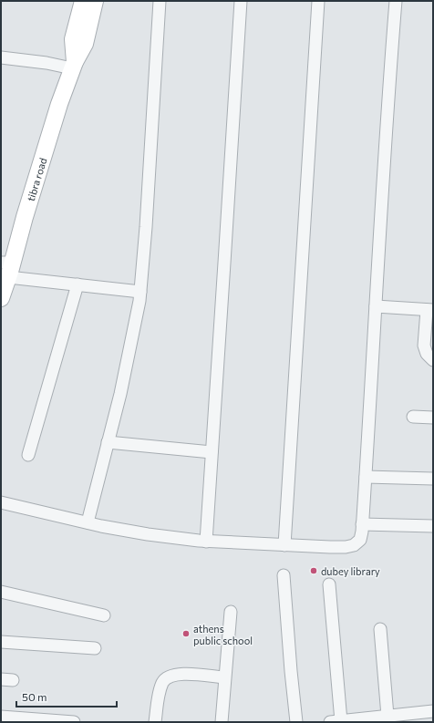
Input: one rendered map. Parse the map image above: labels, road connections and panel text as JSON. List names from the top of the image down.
{
  "streets": {
    "street": ["tibra road"]
  },
  "places": ["dubey library", "athens public school"],
  "scale_bar": "50 m"
}
